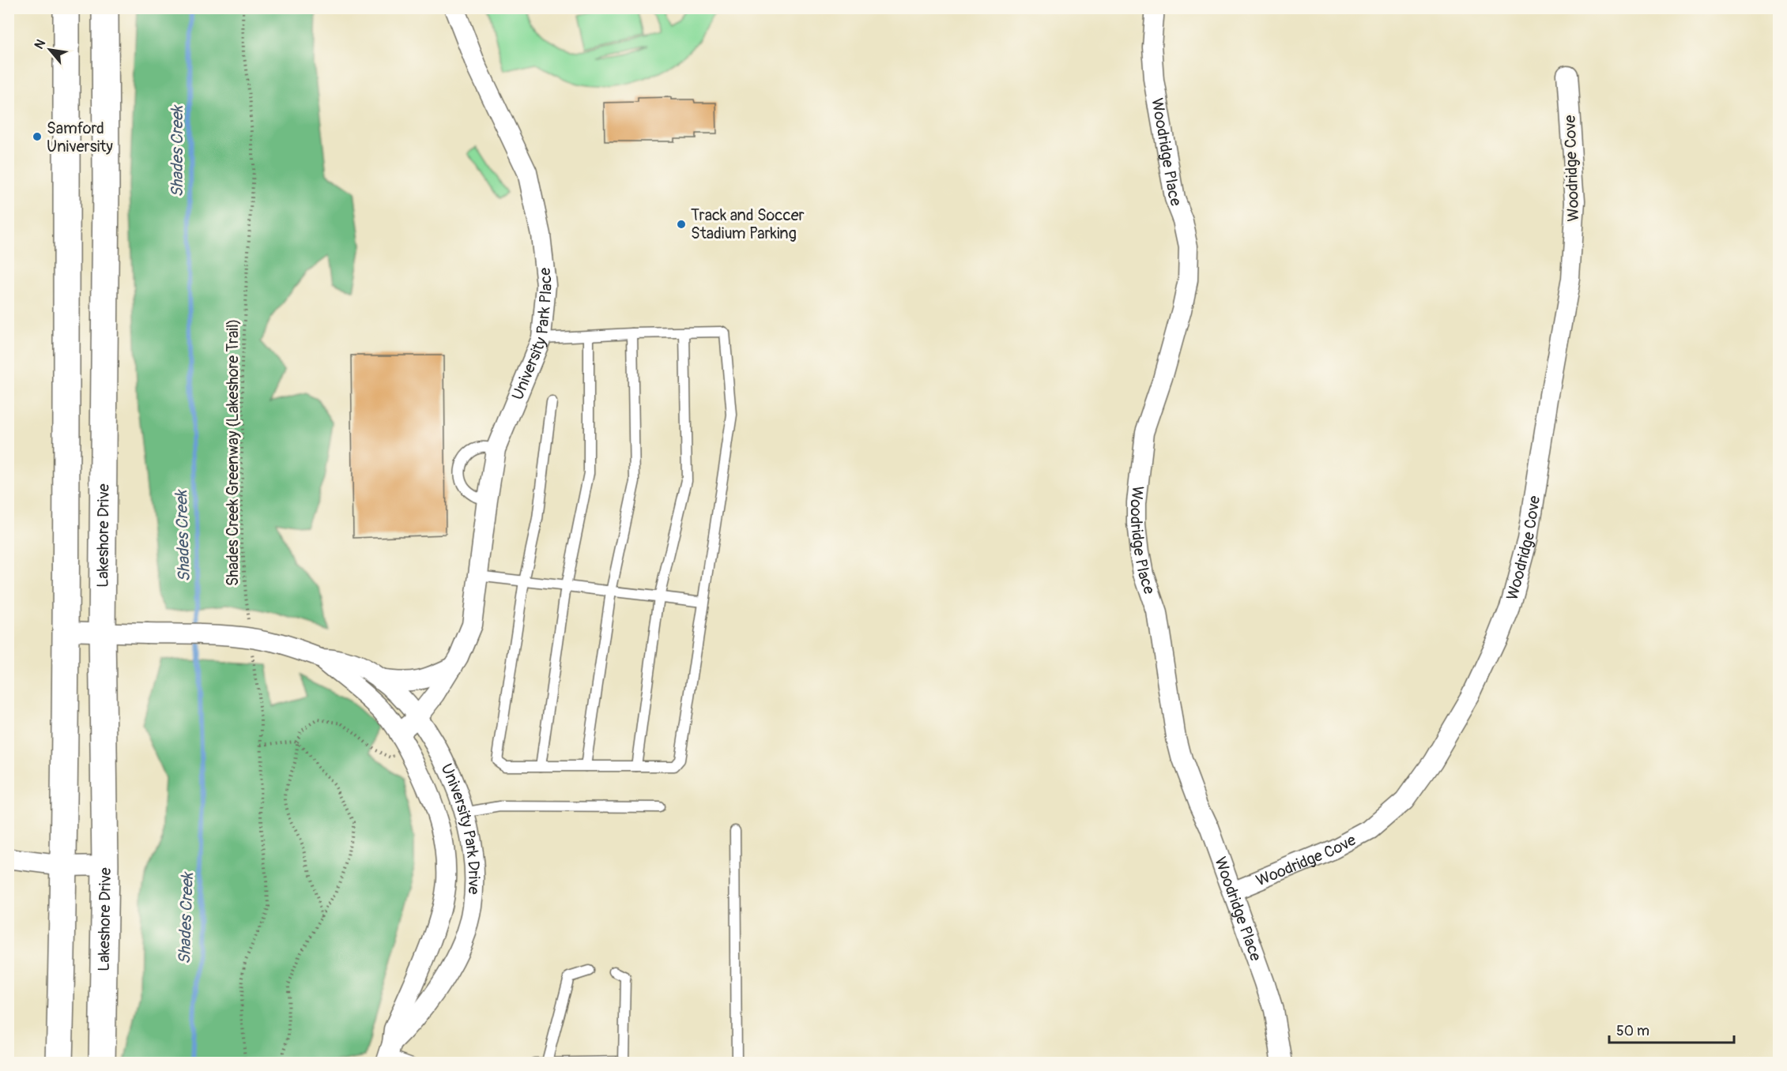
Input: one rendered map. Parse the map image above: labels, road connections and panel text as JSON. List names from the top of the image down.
{
  "streets": {
    "main road": ["Lakeshore Drive"],
    "street": [
      "Woodridge Place",
      "Woodridge Cove",
      "University Park Place",
      "University Park Drive"
    ],
    "path": ["Shades Creek Greenway (Lakeshore Trail)"]
  },
  "crossings": [
    ["Woodridge Place", "Woodridge Cove"],
    ["University Park Place", "University Park Drive"],
    ["Lakeshore Drive", "University Park Drive"]
  ],
  "water": ["Shades Creek"],
  "places": ["Samford University", "Track and Soccer Stadium Parking"],
  "scale_bar": "50 m",
  "north": "top left"
}
